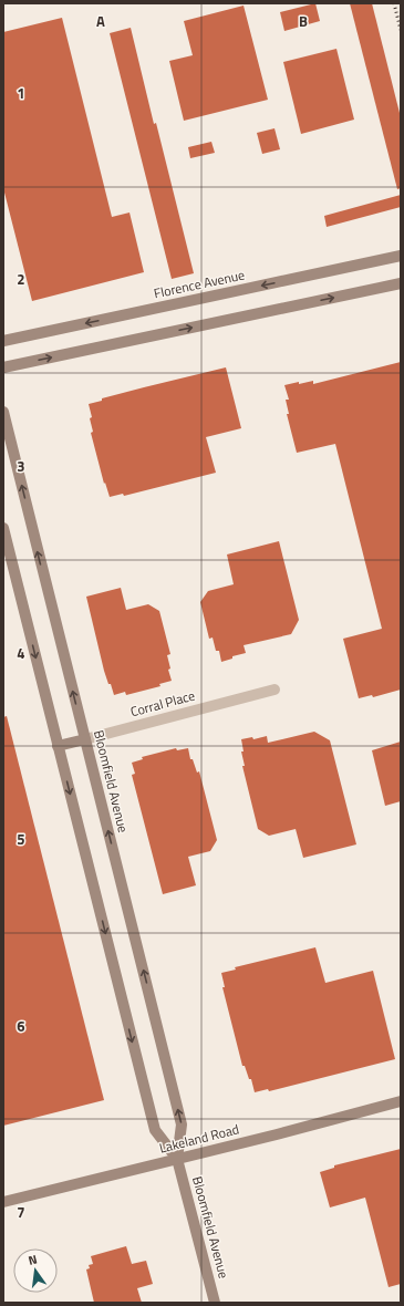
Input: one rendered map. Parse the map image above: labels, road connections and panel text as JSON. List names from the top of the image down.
{
  "streets": {
    "main road": [
      "Florence Avenue",
      "Corral Place",
      "Bloomfield Avenue",
      "Lakeland Road"
    ]
  },
  "crossings": [
    ["Corral Place", "Bloomfield Avenue"],
    ["Bloomfield Avenue", "Lakeland Road"]
  ],
  "north": "top",
  "grid": {
    "columns": ["A", "B"],
    "rows": [
      "1",
      "2",
      "3",
      "4",
      "5",
      "6",
      "7"
    ]
  }
}
